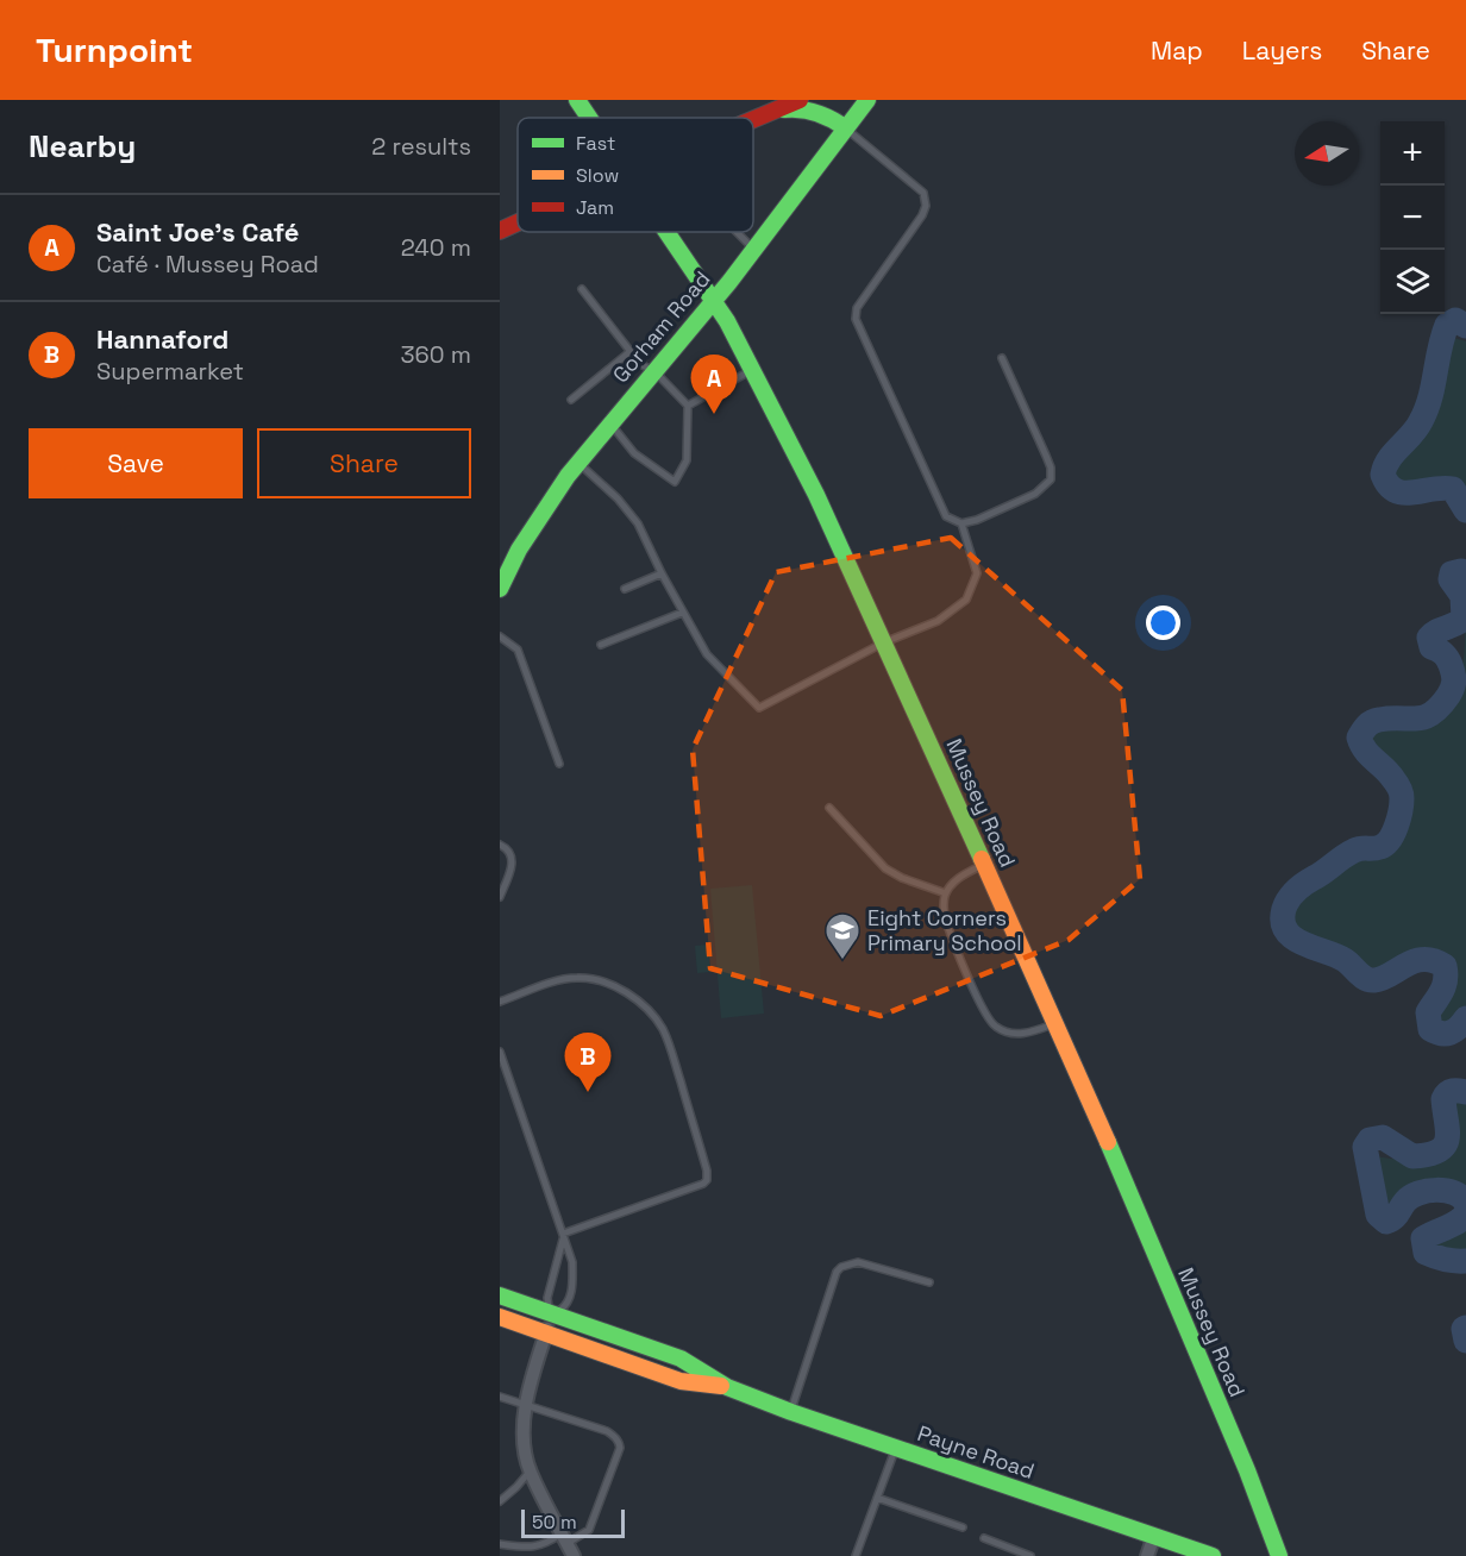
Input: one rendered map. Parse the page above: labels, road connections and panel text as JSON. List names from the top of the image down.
{
  "streets": {
    "main road": ["Gorham Road", "Mussey Road", "Payne Road"]
  },
  "crossings": [
    ["Gorham Road", "Mussey Road"]
  ],
  "places": {
    "school or university": ["Eight Corners Primary School"]
  },
  "legend": ["Fast", "Slow", "Jam"],
  "scale_bar": "50 m",
  "north": "left",
  "page": {
    "header": "Turnpoint",
    "nav": ["Map", "Layers", "Share"],
    "heading": ["Nearby", "2 results"],
    "map_buttons": ["+", "−"],
    "list": [
      {
        "mark": "A",
        "name": "Saint Joe's Café",
        "note": "Café · Mussey Road",
        "value": "240 m"
      },
      {
        "mark": "B",
        "name": "Hannaford",
        "note": "Supermarket",
        "value": "360 m"
      }
    ],
    "pins": ["A", "B"],
    "buttons": ["Save", "Share"],
    "scale": "50 m"
  }
}
